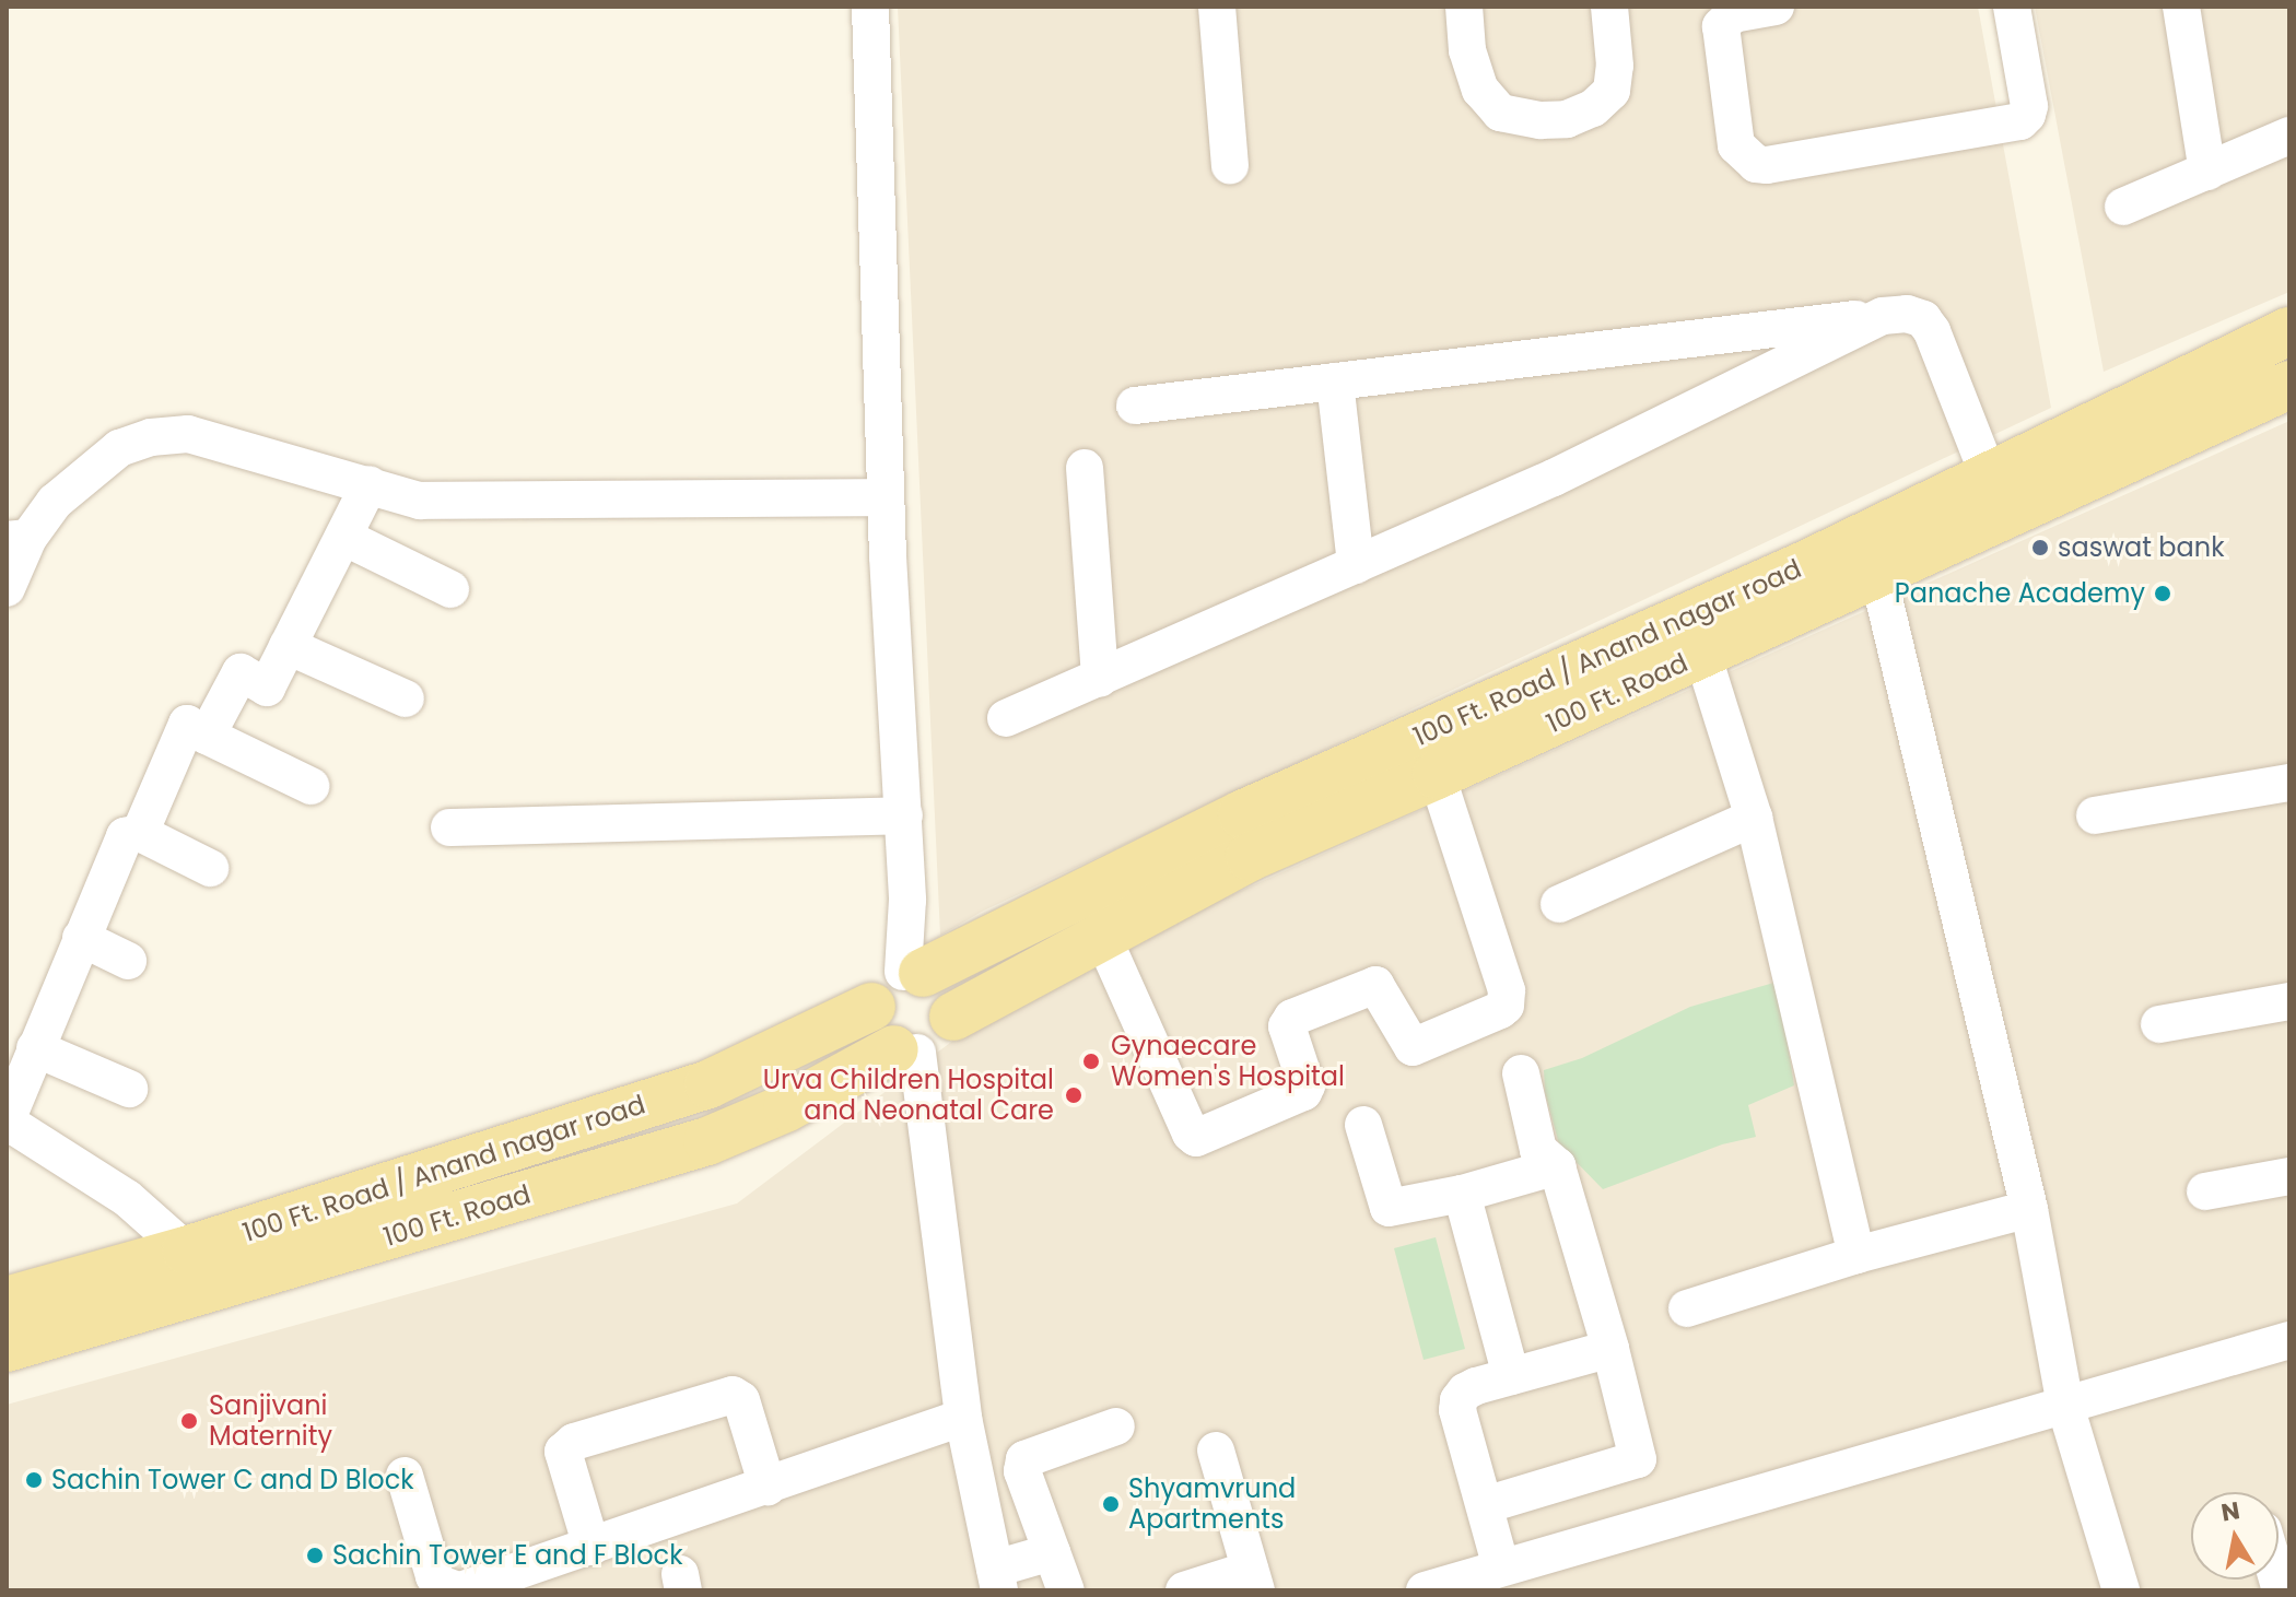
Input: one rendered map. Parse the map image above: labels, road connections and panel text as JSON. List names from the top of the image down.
{
  "streets": {
    "main road": ["100 Ft. Road / Anand nagar road", "100 Ft. Road"]
  },
  "crossings": [
    ["100 Ft. Road / Anand nagar road", "100 Ft. Road"]
  ],
  "places": [
    "saswat bank",
    "Panache Academy",
    "Gynaecare Women's Hospital",
    "Urva Children Hospital and Neonatal Care",
    "Sanjivani Maternity",
    "Sachin Tower C and D Block",
    "Shyamvrund Apartments",
    "Sachin Tower E and F Block"
  ],
  "north": "top"
}
